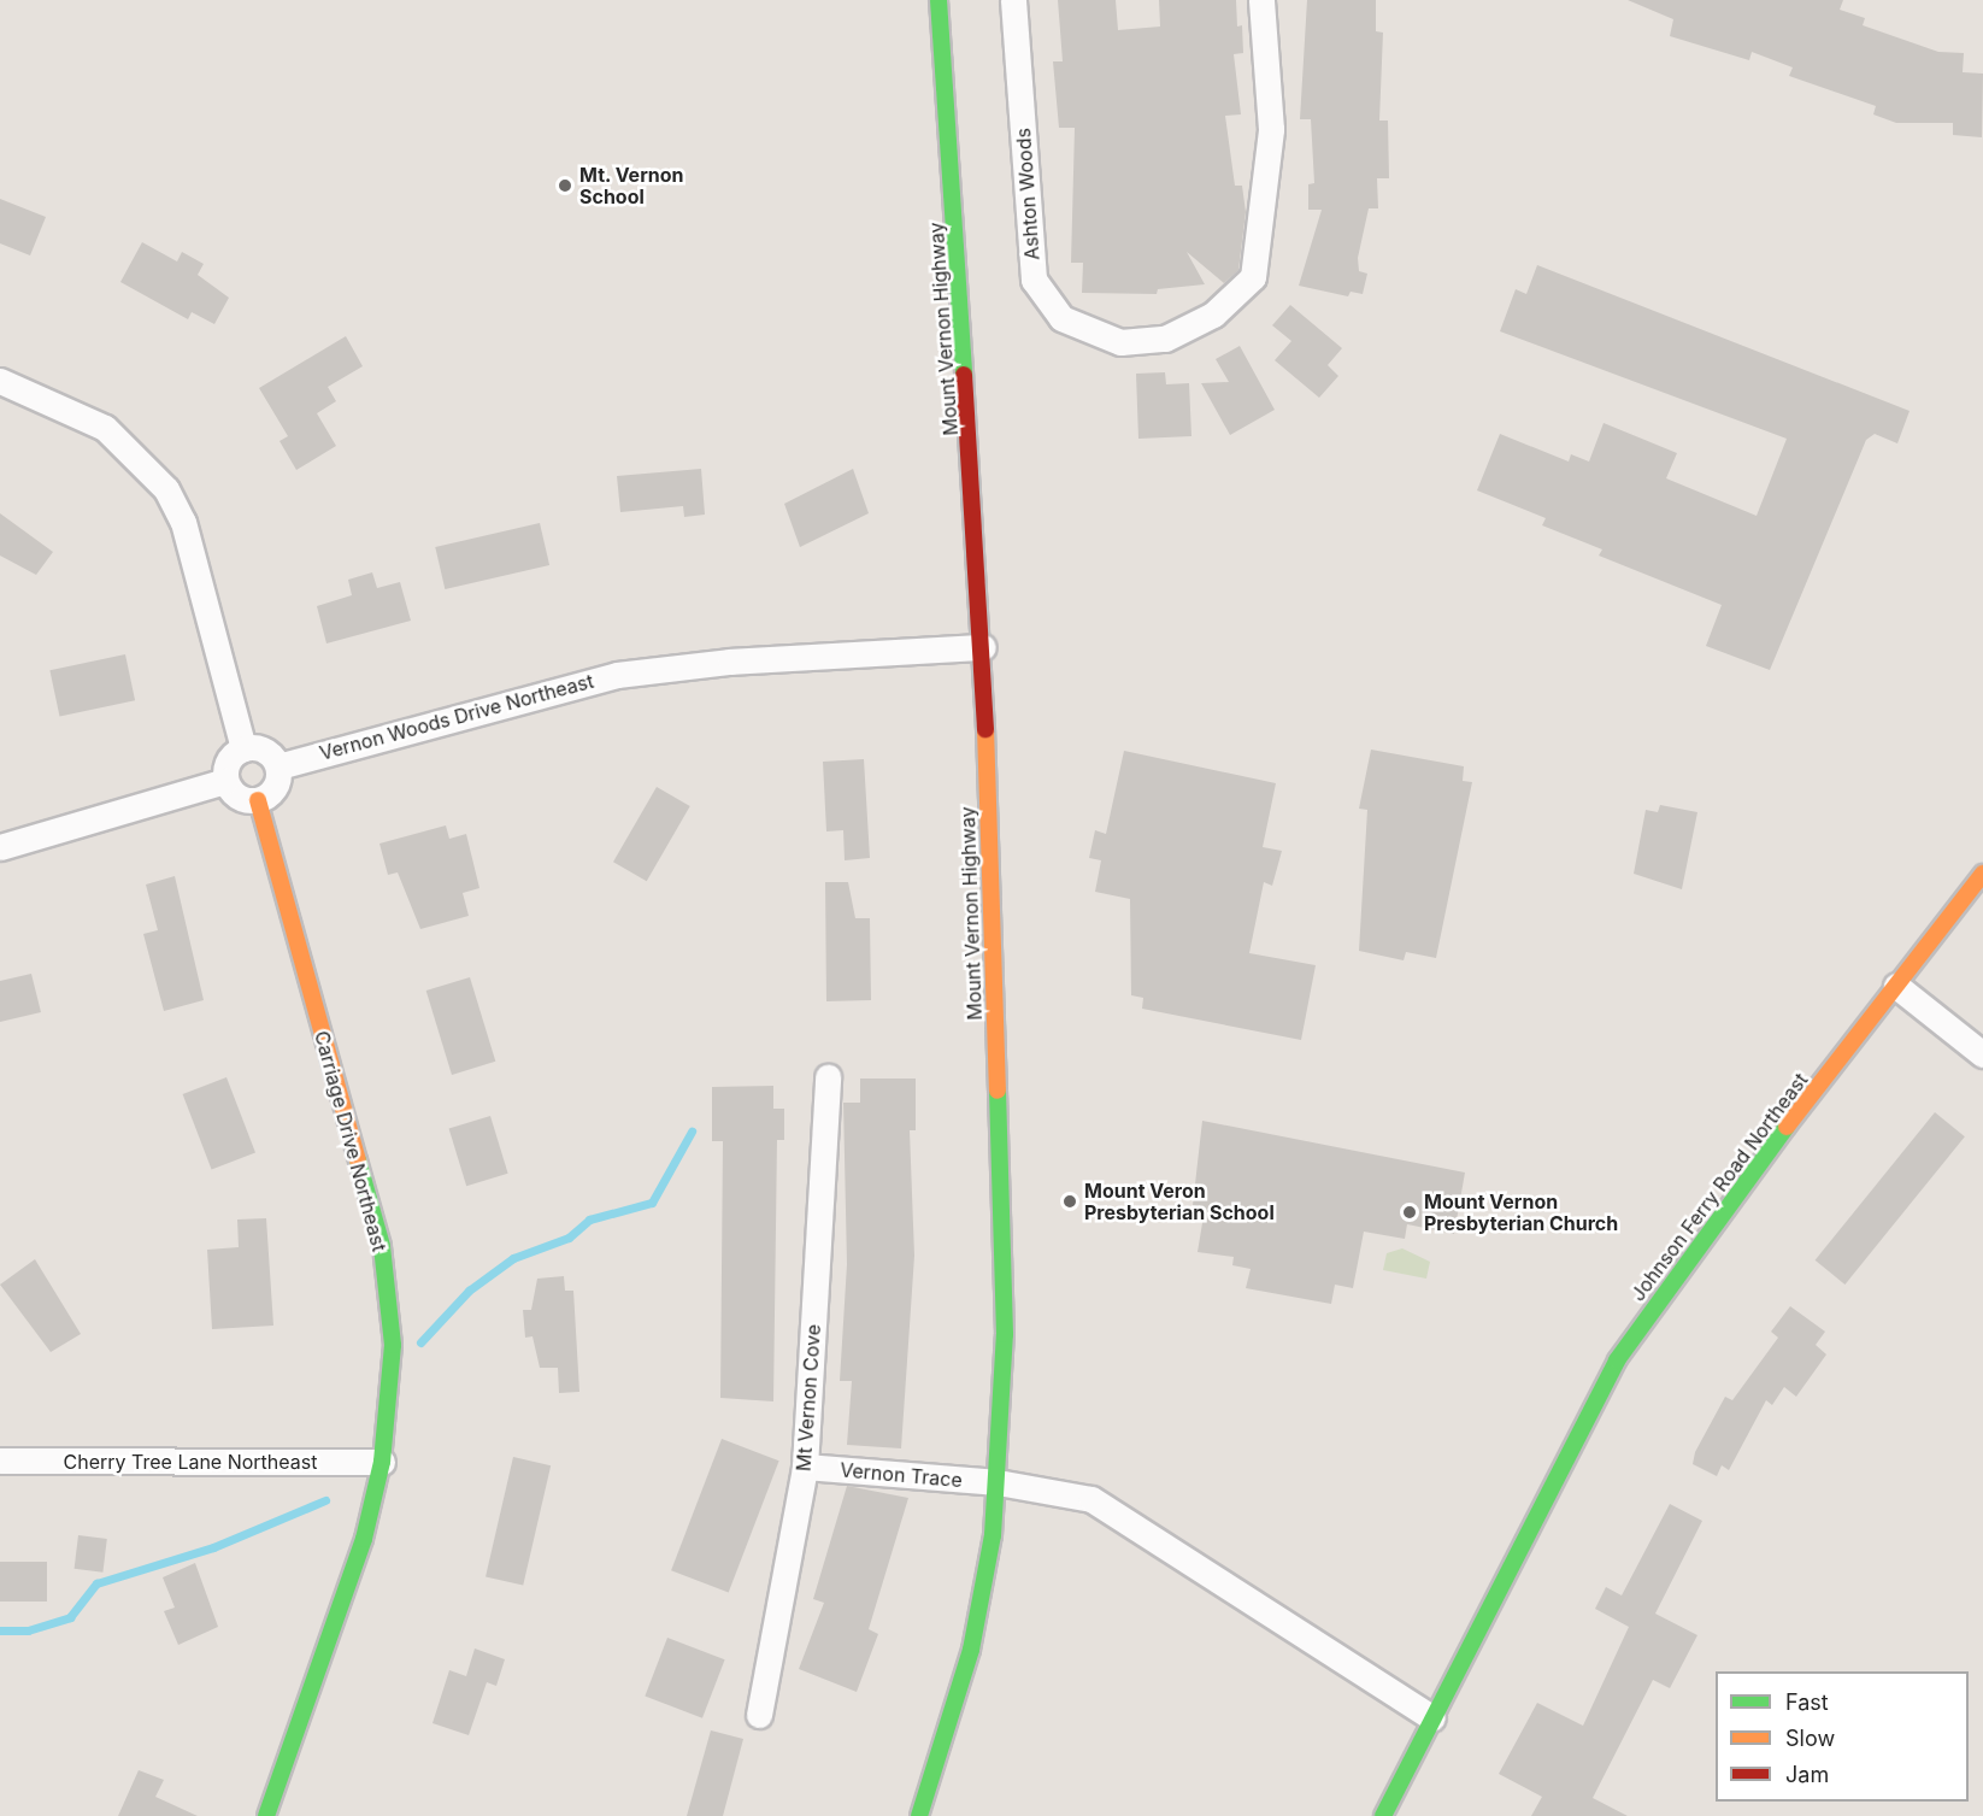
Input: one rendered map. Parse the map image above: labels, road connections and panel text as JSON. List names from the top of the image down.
{
  "streets": {
    "street": [
      "Ashton Woods",
      "Mount Vernon Highway",
      "Vernon Woods Drive Northeast",
      "Carriage Drive Northeast",
      "Johnson Ferry Road Northeast",
      "Mt Vernon Cove",
      "Cherry Tree Lane Northeast",
      "Vernon Trace"
    ]
  },
  "crossings": [
    ["Mount Vernon Highway", "Vernon Woods Drive Northeast"],
    ["Mount Vernon Highway", "Vernon Trace"],
    ["Vernon Woods Drive Northeast", "Carriage Drive Northeast"],
    ["Carriage Drive Northeast", "Cherry Tree Lane Northeast"],
    ["Johnson Ferry Road Northeast", "Vernon Trace"],
    ["Mt Vernon Cove", "Vernon Trace"]
  ],
  "places": ["Mt. Vernon School", "Mount Veron Presbyterian School", "Mount Vernon Presbyterian Church"],
  "legend": ["Fast", "Slow", "Jam"]
}
